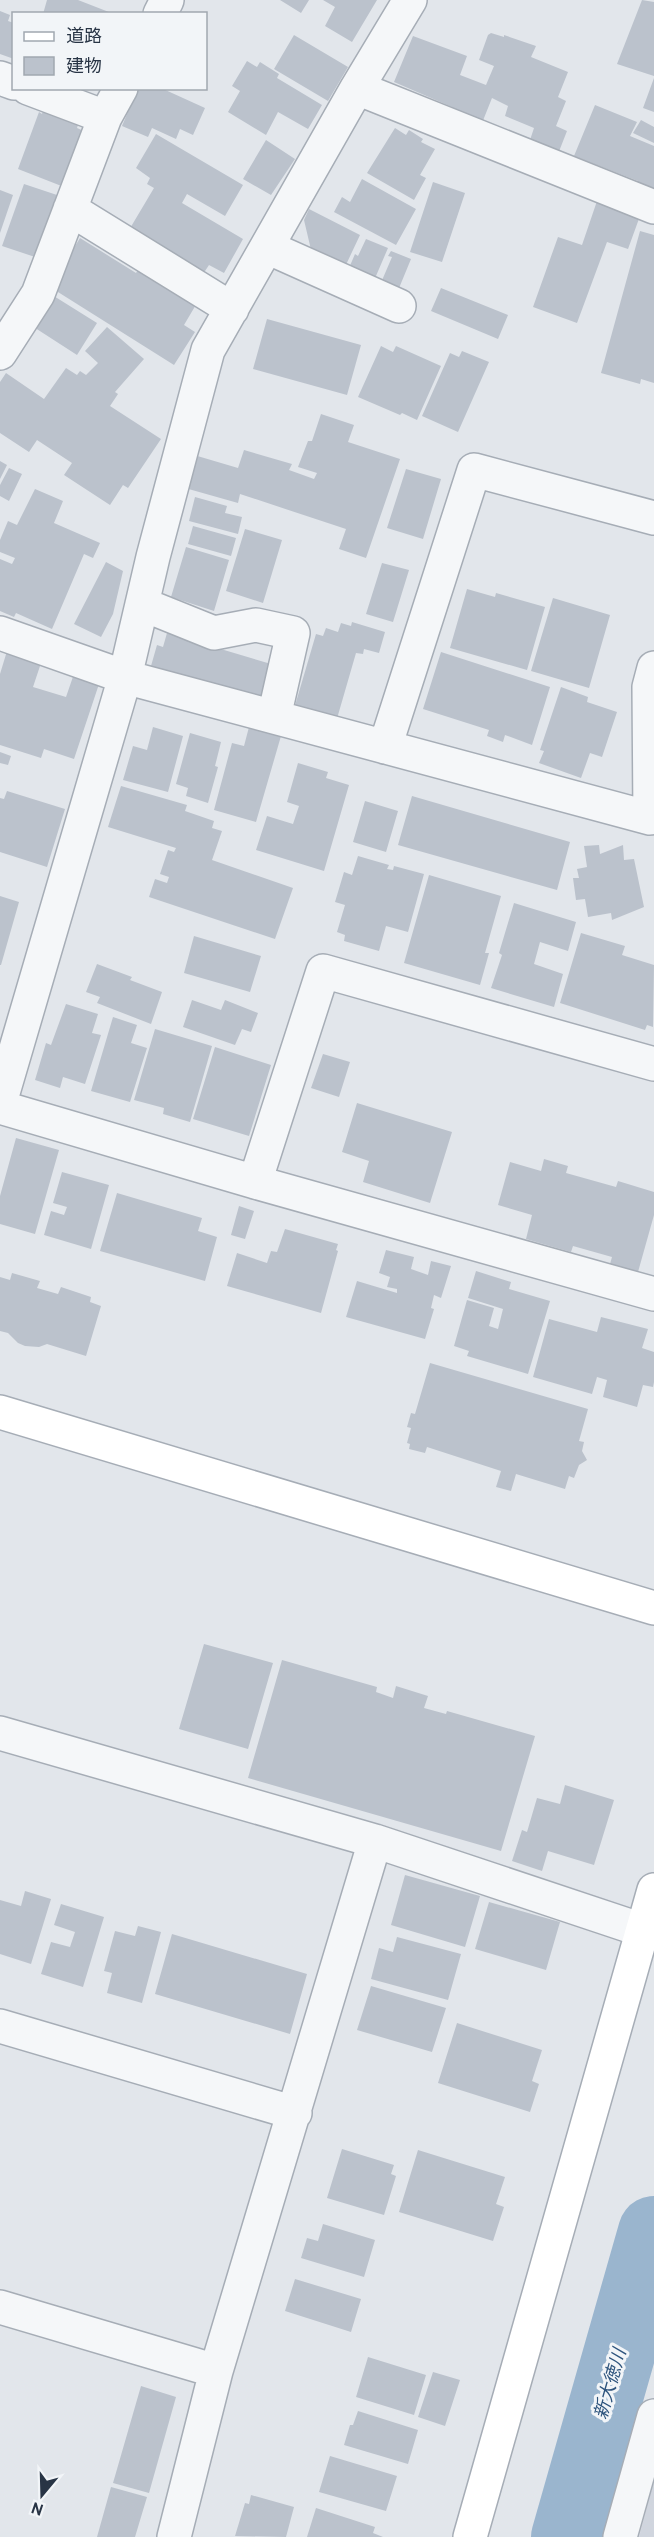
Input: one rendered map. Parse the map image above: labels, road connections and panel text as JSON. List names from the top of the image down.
{
  "water": ["新大徳川"],
  "legend": ["道路", "建物"],
  "north": "bottom"
}
